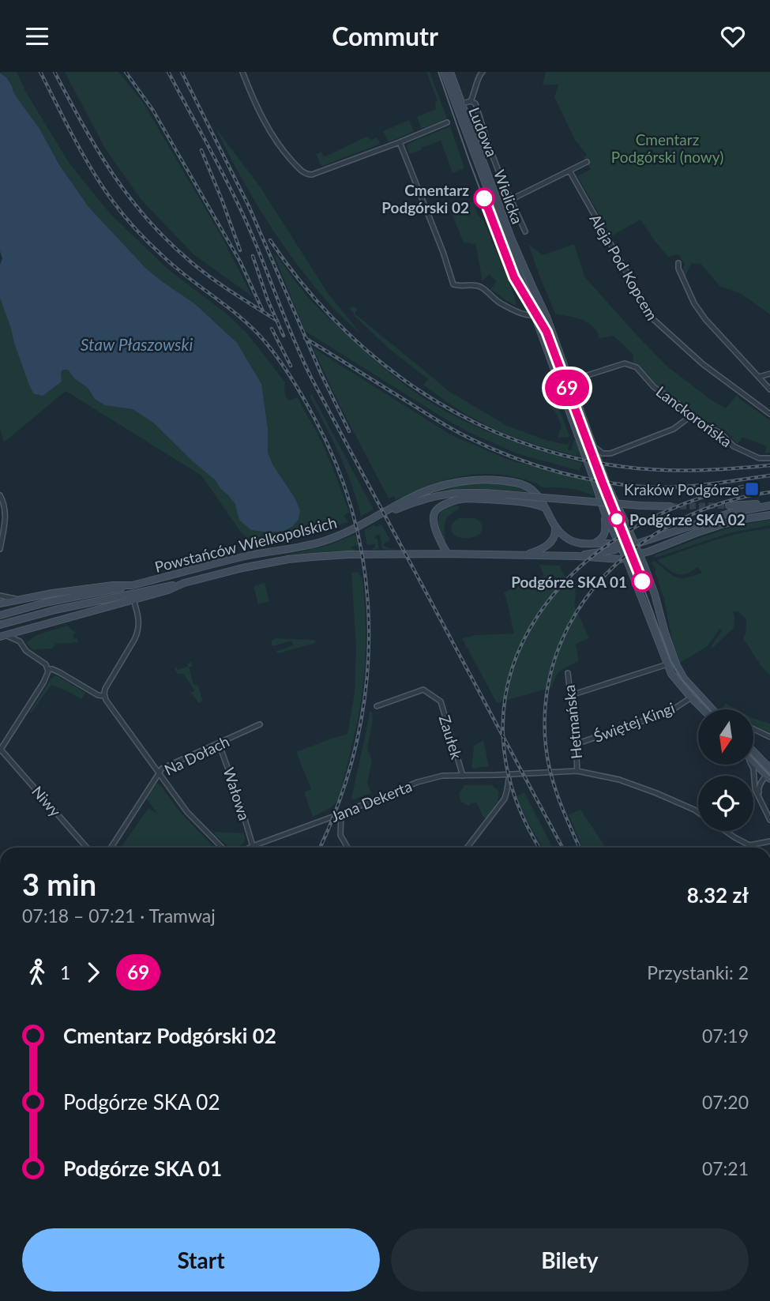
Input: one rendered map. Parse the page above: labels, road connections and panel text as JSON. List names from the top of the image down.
{
  "streets": {
    "main road": ["Wielicka", "Powstańców Wielkopolskich"],
    "street": [
      "Ludowa",
      "Aleja Pod Kopcem",
      "Lanckorońska",
      "Hetmańska",
      "Świętej Kingi",
      "Zaułek",
      "Na Dołach",
      "Wałowa",
      "Niwy",
      "Jana Dekerta"
    ]
  },
  "crossings": [
    ["Ludowa", "Wielicka"],
    ["Wielicka", "Lanckorońska"],
    ["Wielicka", "Powstańców Wielkopolskich"],
    ["Wielicka", "Świętej Kingi"],
    ["Hetmańska", "Świętej Kingi"],
    ["Hetmańska", "Jana Dekerta"],
    ["Zaułek", "Jana Dekerta"],
    ["Na Dołach", "Wałowa"],
    ["Wałowa", "Jana Dekerta"]
  ],
  "water": ["Staw Płaszowski"],
  "parks": ["Cmentarz Podgórski (nowy)"],
  "places": {
    "other": ["Cmentarz Podgórski 02", "Podgórze SKA 02", "Podgórze SKA 01"],
    "transit": ["Kraków Podgórze"]
  },
  "lines": ["tram line 69"],
  "north": "bottom",
  "page": {
    "header": "Commutr",
    "on_map": "69",
    "heading": ["3 min", "07:18 – 07:21 · Tramwaj", "8.32 zł"],
    "legs": ["1", "69", "Przystanki: 2"],
    "list": [
      {
        "name": "Cmentarz Podgórski 02",
        "value": "07:19"
      },
      {
        "name": "Podgórze SKA 02",
        "value": "07:20"
      },
      {
        "name": "Podgórze SKA 01",
        "value": "07:21"
      }
    ],
    "buttons": ["Start", "Bilety"]
  }
}
